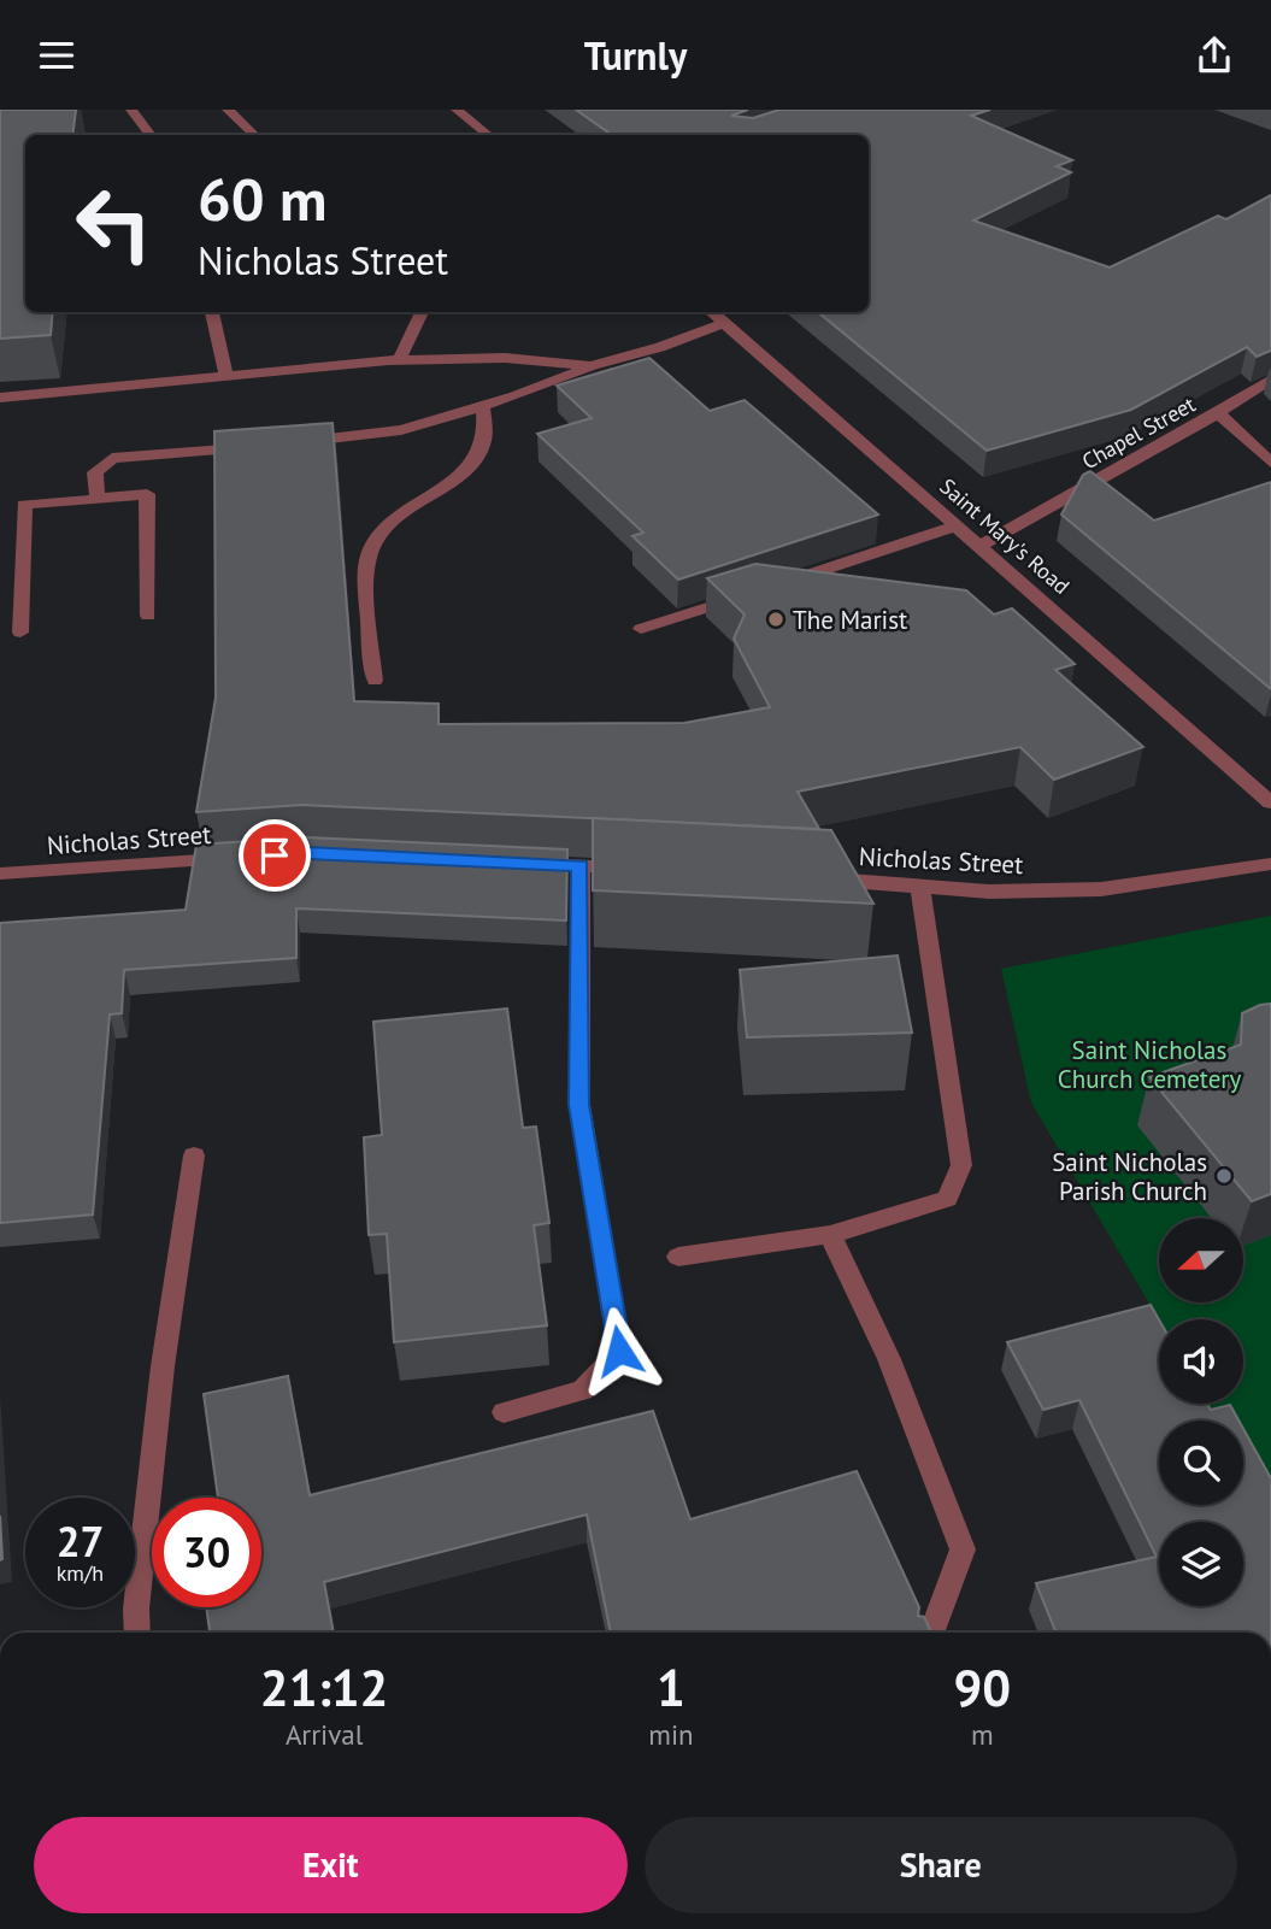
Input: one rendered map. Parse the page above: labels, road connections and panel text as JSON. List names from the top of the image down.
{
  "streets": {
    "street": ["Chapel Street", "Saint Mary's Road", "Nicholas Street"]
  },
  "crossings": [
    ["Chapel Street", "Saint Mary's Road"]
  ],
  "parks": ["Saint Nicholas Church Cemetery"],
  "places": ["The Marist", "Saint Nicholas Parish Church"],
  "north": "left",
  "page": {
    "header": "Turnly",
    "turn": ["60 m", "Nicholas Street"],
    "speed": "27 km/h",
    "limit": "30",
    "eta": [
      "21:12",
      "Arrival",
      "1",
      "min",
      "90",
      "m"
    ],
    "buttons": ["Exit", "Share"]
  }
}
